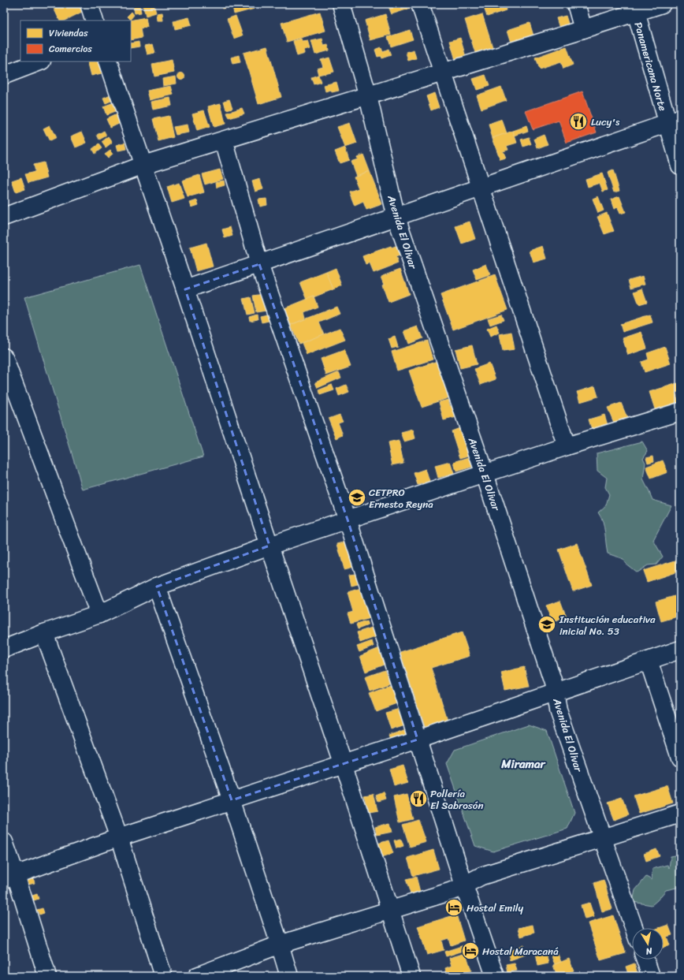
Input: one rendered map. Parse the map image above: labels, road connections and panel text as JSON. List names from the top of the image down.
{
  "streets": {
    "main road": ["Panamericana Norte", "Avenida El Olivar"]
  },
  "districts": ["Miramar"],
  "places": {
    "restaurant": ["Lucy's", "Pollería El Sabrosón"],
    "school or university": ["CETPRO Ernesto Reyna", "Institución educativa inicial No. 53"],
    "hotel": ["Hostal Emily", "Hostal Maracaná"]
  },
  "legend": ["Viviendas", "Comercios"],
  "north": "bottom"
}
